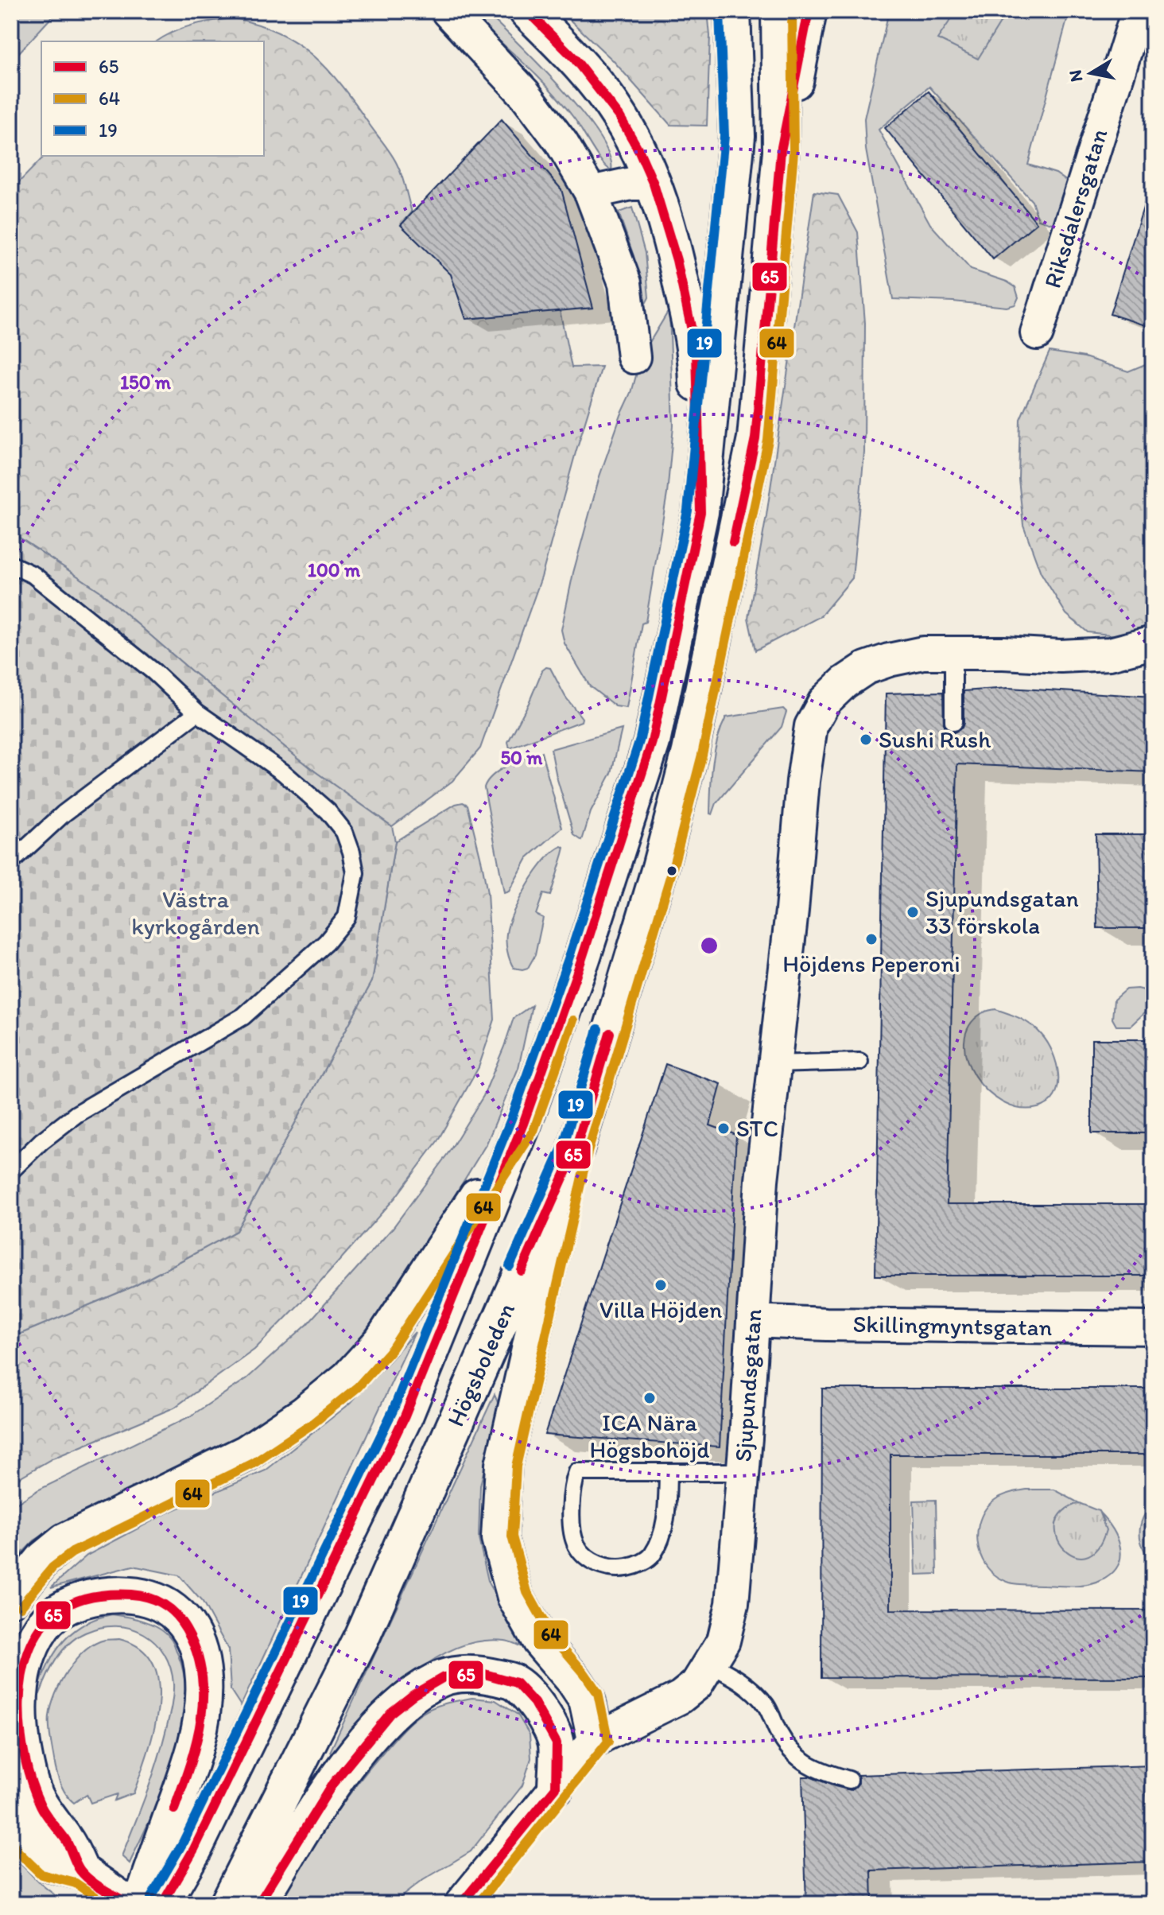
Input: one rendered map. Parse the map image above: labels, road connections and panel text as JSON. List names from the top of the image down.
{
  "streets": {
    "main road": ["Högsboleden"],
    "street": ["Riksdalersgatan", "Skillingmyntsgatan", "Sjupundsgatan"]
  },
  "crossings": [
    ["Skillingmyntsgatan", "Sjupundsgatan"]
  ],
  "parks": ["Västra kyrkogården"],
  "places": [
    "Sushi Rush",
    "Sjupundsgatan 33 förskola",
    "Höjdens Peperoni",
    "STC",
    "Villa Höjden",
    "ICA Nära Högsbohöjd"
  ],
  "lines": ["transit line 65", "transit line 64", "transit line 19"],
  "legend": ["65", "64", "19"],
  "north": "left",
  "rings": ["150 m", "100 m", "50 m"]
}
